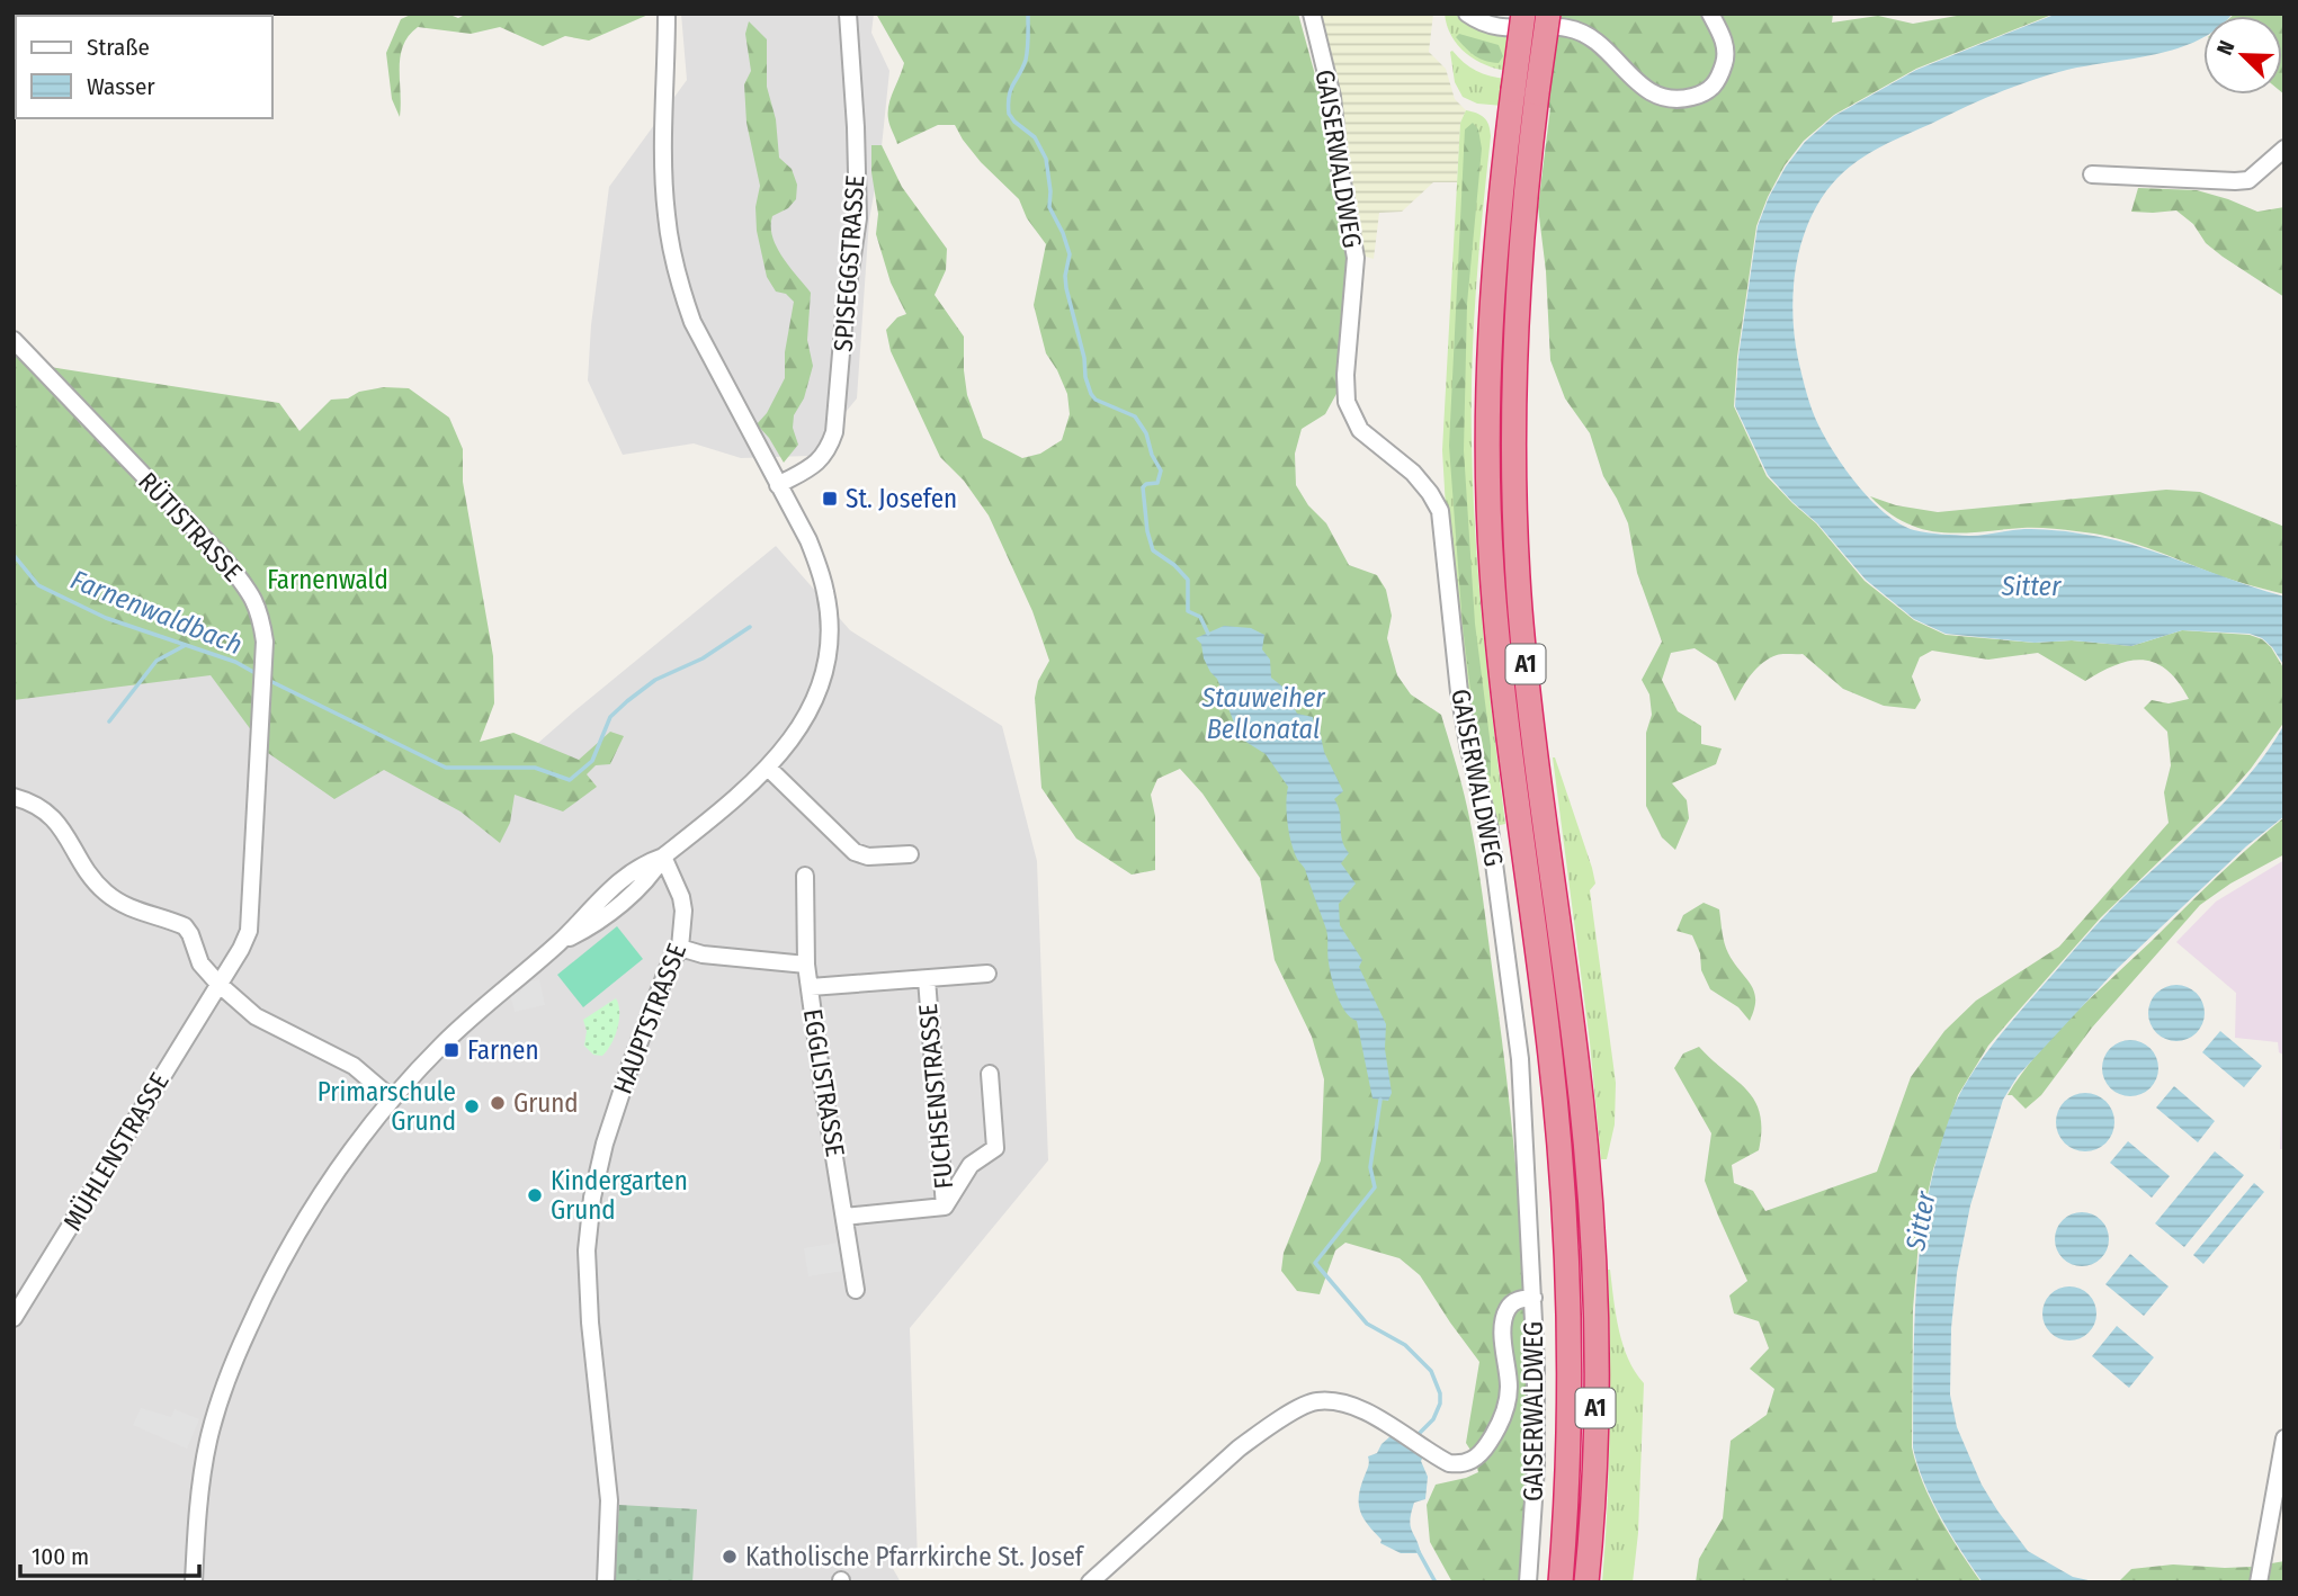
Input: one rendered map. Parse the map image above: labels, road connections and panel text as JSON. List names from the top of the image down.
{
  "streets": {
    "highway": ["A1"],
    "street": [
      "GAISERWALDWEG",
      "SPISEGGSTRASSE",
      "RÜTISTRASSE",
      "HAUPTSTRASSE",
      "EGGLISTRASSE",
      "FUCHSENSTRASSE",
      "MÜHLENSTRASSE"
    ]
  },
  "crossings": [
    ["RÜTISTRASSE", "MÜHLENSTRASSE"],
    ["EGGLISTRASSE", "FUCHSENSTRASSE"]
  ],
  "water": ["Sitter", "Farnenwaldbach", "Stauweiher Bellonatal"],
  "parks": ["Farnenwald"],
  "places": {
    "transit": ["St. Josefen", "Farnen"],
    "other": [
      "Grund",
      "Primarschule Grund",
      "Kindergarten Grund",
      "Katholische Pfarrkirche St. Josef"
    ]
  },
  "legend": ["Straße", "Wasser"],
  "scale_bar": "100 m",
  "north": "top left"
}
